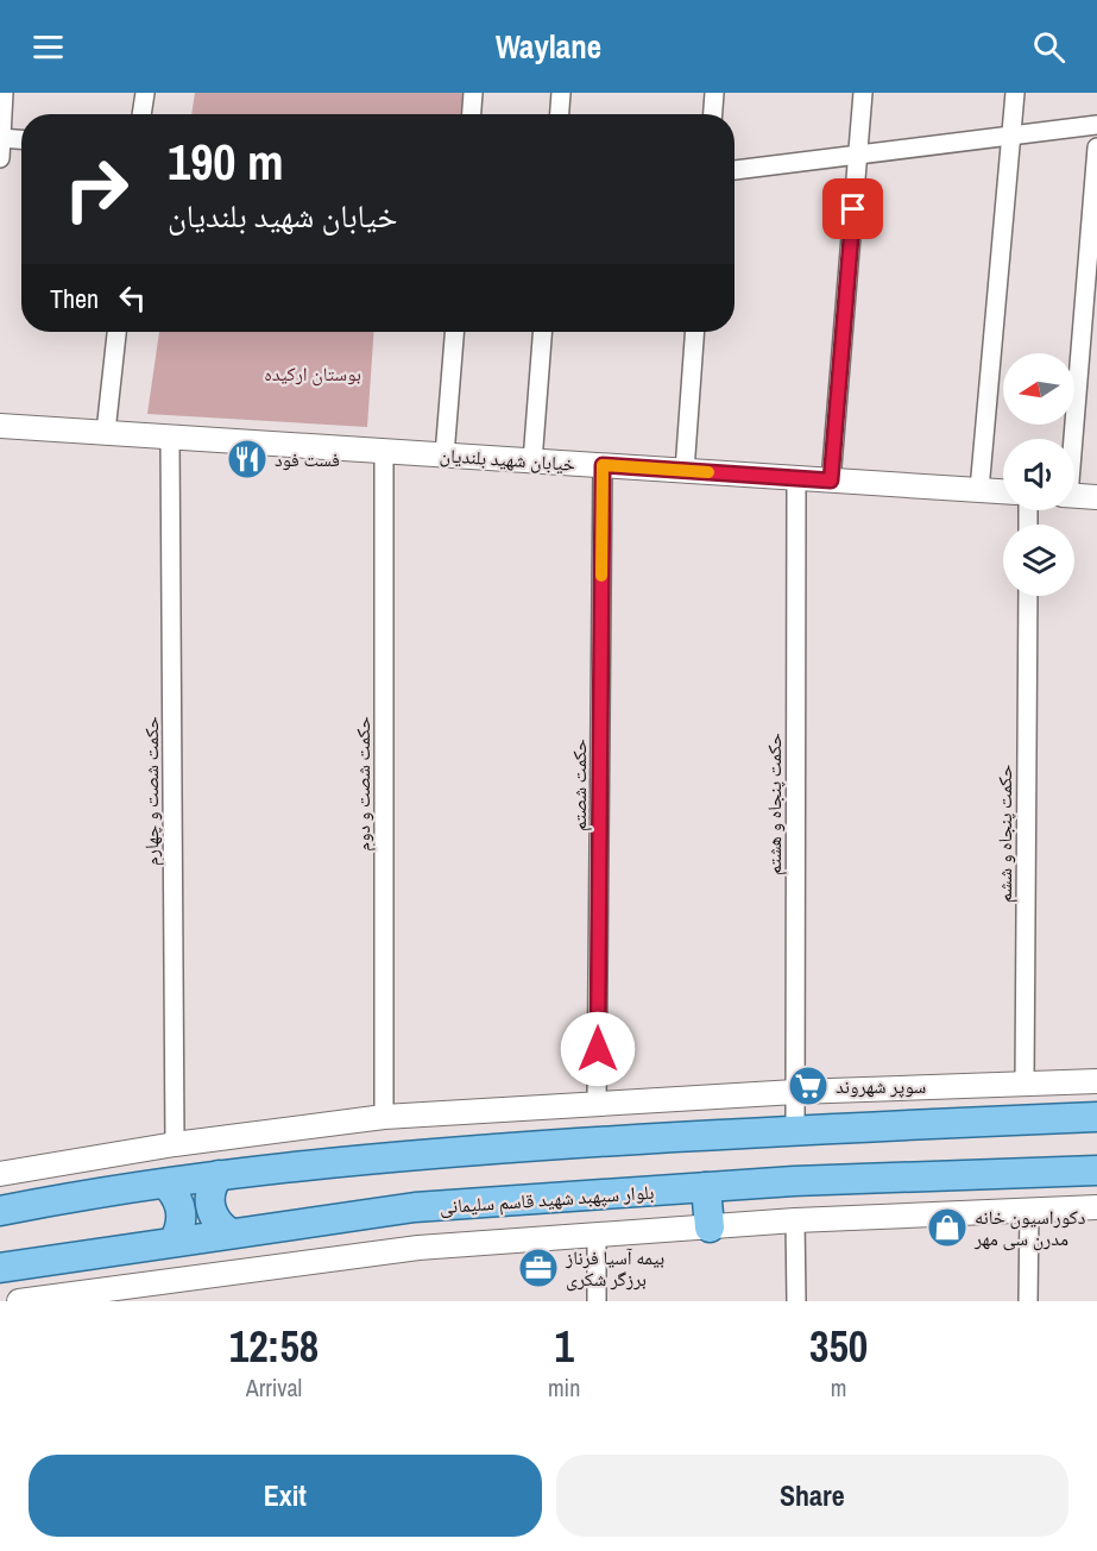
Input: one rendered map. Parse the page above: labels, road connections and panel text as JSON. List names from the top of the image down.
{
  "streets": {
    "main road": ["بلوار سپهبد شهید قاسم سلیمانی"],
    "street": [
      "خیابان شهید بلندیان",
      "حکمت شصت و دوم",
      "حکمت شصتم",
      "حکمت شصت و چهارم",
      "حکمت پنجاه و هشتم",
      "حکمت پنجاه و ششم"
    ]
  },
  "crossings": [
    ["خیابان شهید بلندیان", "حکمت شصت و دوم"],
    ["خیابان شهید بلندیان", "حکمت شصتم"],
    ["خیابان شهید بلندیان", "حکمت شصت و چهارم"],
    ["خیابان شهید بلندیان", "حکمت پنجاه و هشتم"]
  ],
  "parks": ["بوستان ارکیده"],
  "places": {
    "restaurant": ["فست فود"],
    "supermarket": ["سوپر شهروند"],
    "shop": ["دکوراسیون خانه مدرن سی مهر"],
    "office": ["بیمه آسیا فرناز برزگر شکری"]
  },
  "north": "left",
  "page": {
    "header": "Waylane",
    "turn": ["190 m", "خیابان شهید بلندیان"],
    "then": "Then",
    "eta": [
      "12:58",
      "Arrival",
      "1",
      "min",
      "350",
      "m"
    ],
    "buttons": ["Exit", "Share"]
  }
}
